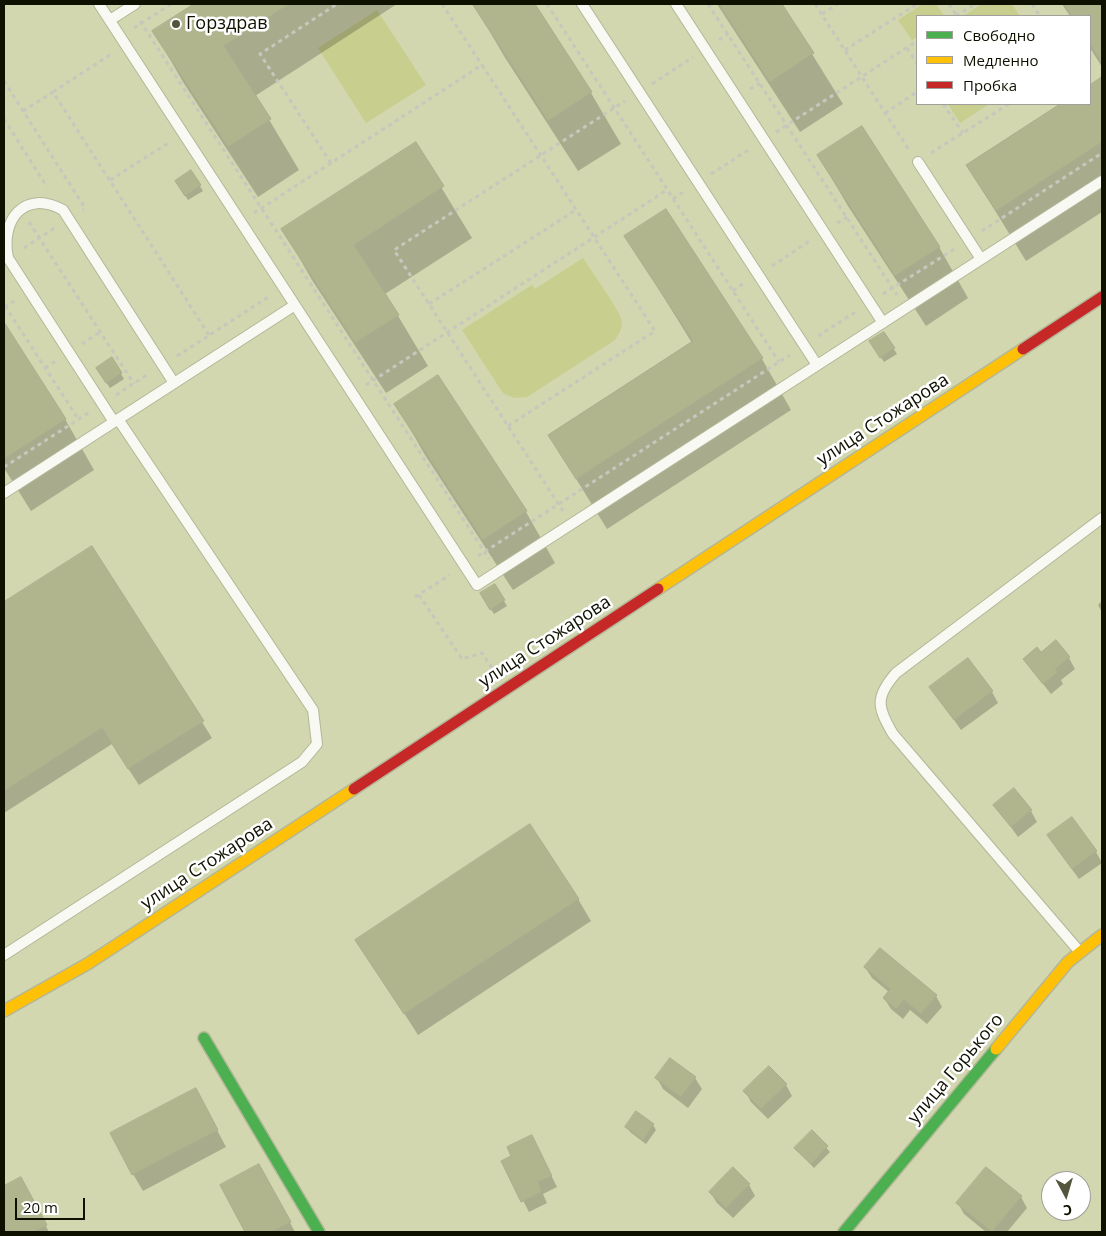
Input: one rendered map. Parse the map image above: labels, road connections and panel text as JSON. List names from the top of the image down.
{
  "streets": {
    "street": ["улица Стожарова", "улица Горького"]
  },
  "places": ["Горздрав"],
  "legend": ["Свободно", "Медленно", "Пробка"],
  "scale_bar": "20 m",
  "north": "bottom"
}
